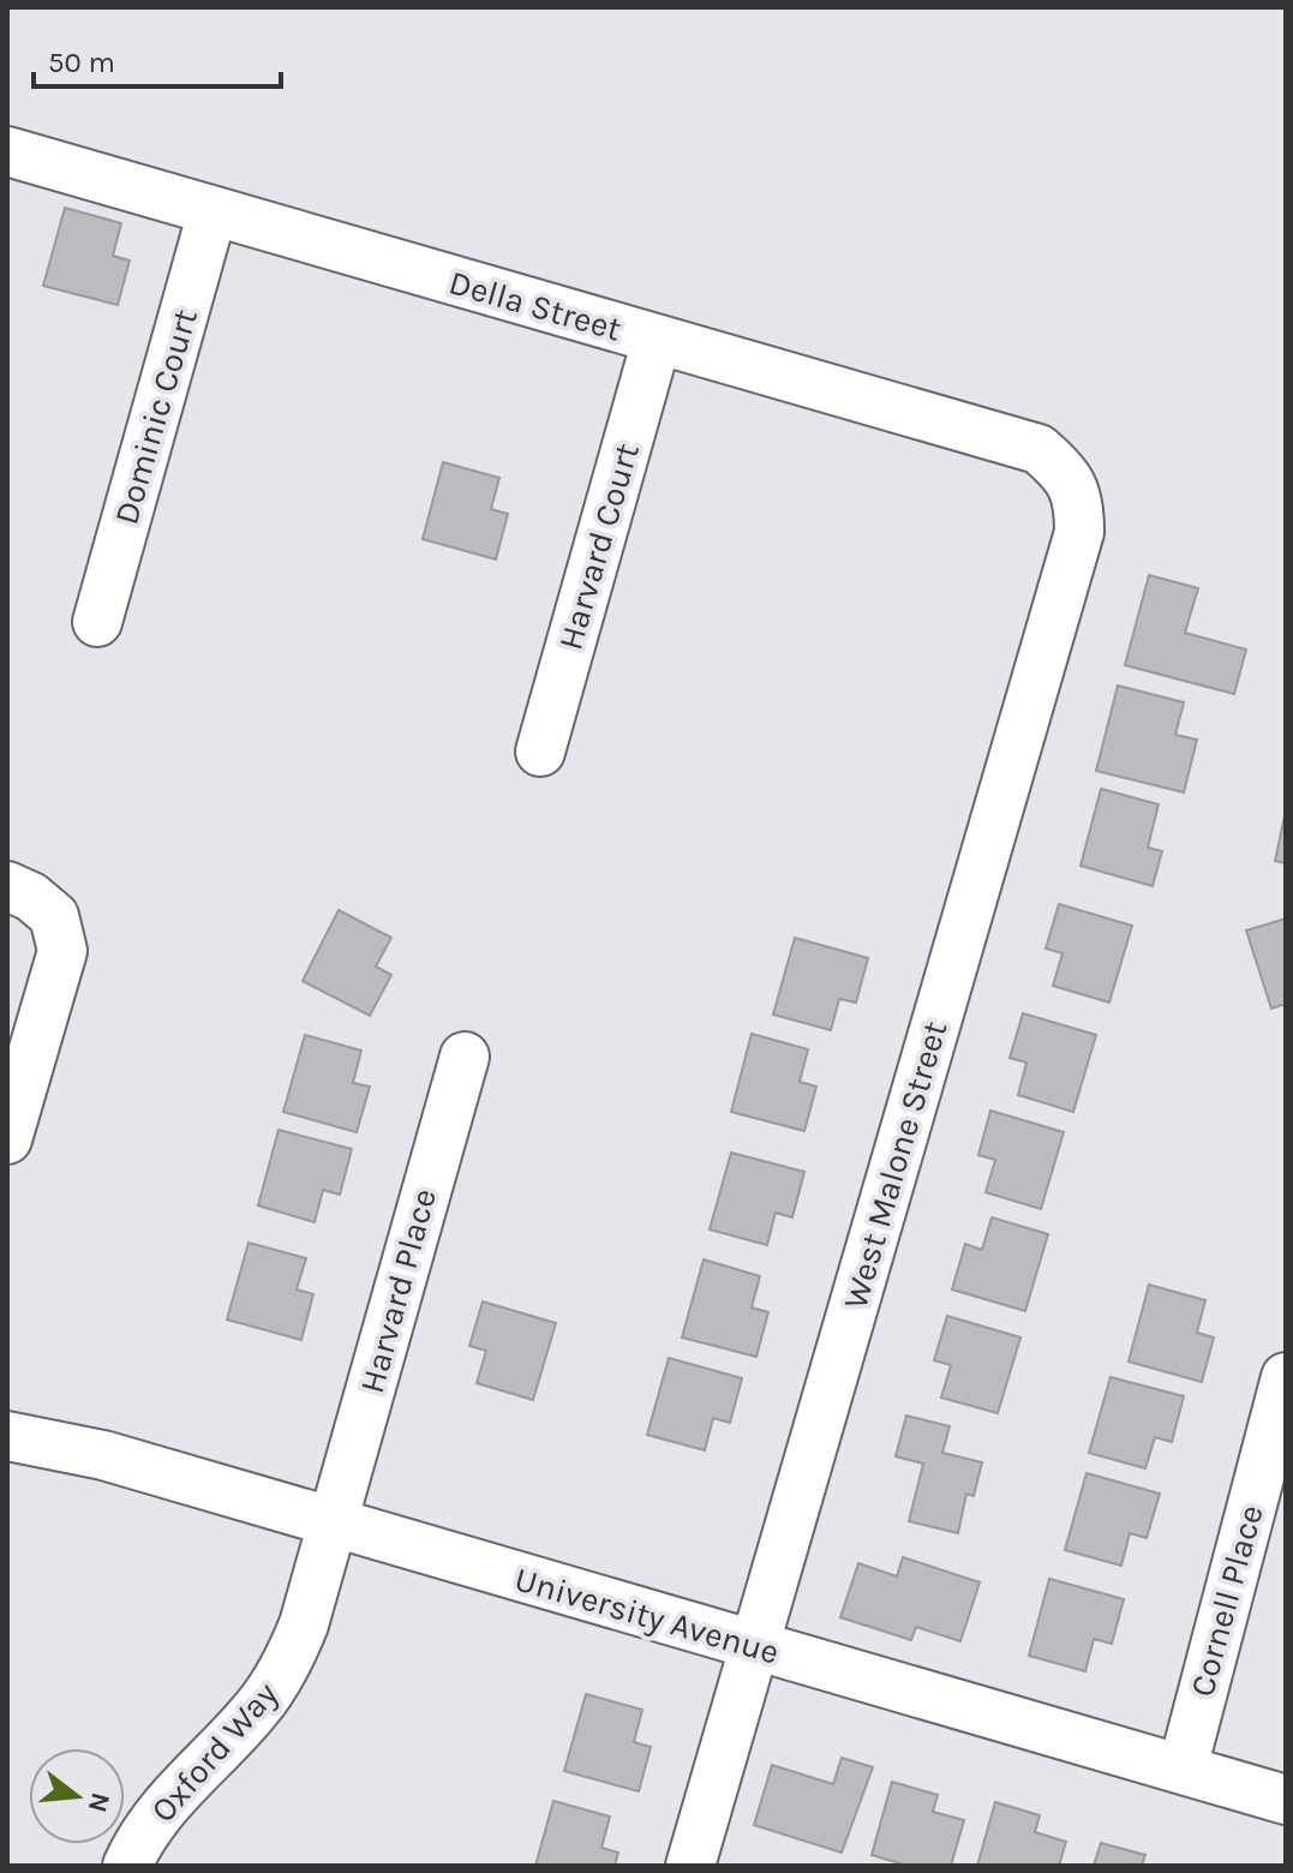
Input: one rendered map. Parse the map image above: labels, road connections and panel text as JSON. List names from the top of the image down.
{
  "streets": {
    "street": [
      "Della Street",
      "Dominic Court",
      "Harvard Court",
      "West Malone Street",
      "Harvard Place",
      "Cornell Place",
      "University Avenue",
      "Oxford Way"
    ]
  },
  "crossings": [
    ["Della Street", "Dominic Court"],
    ["Della Street", "Harvard Court"],
    ["Della Street", "West Malone Street"],
    ["West Malone Street", "University Avenue"],
    ["Harvard Place", "University Avenue"],
    ["Harvard Place", "Oxford Way"],
    ["Cornell Place", "University Avenue"],
    ["University Avenue", "Oxford Way"]
  ],
  "scale_bar": "50 m",
  "north": "right"
}
